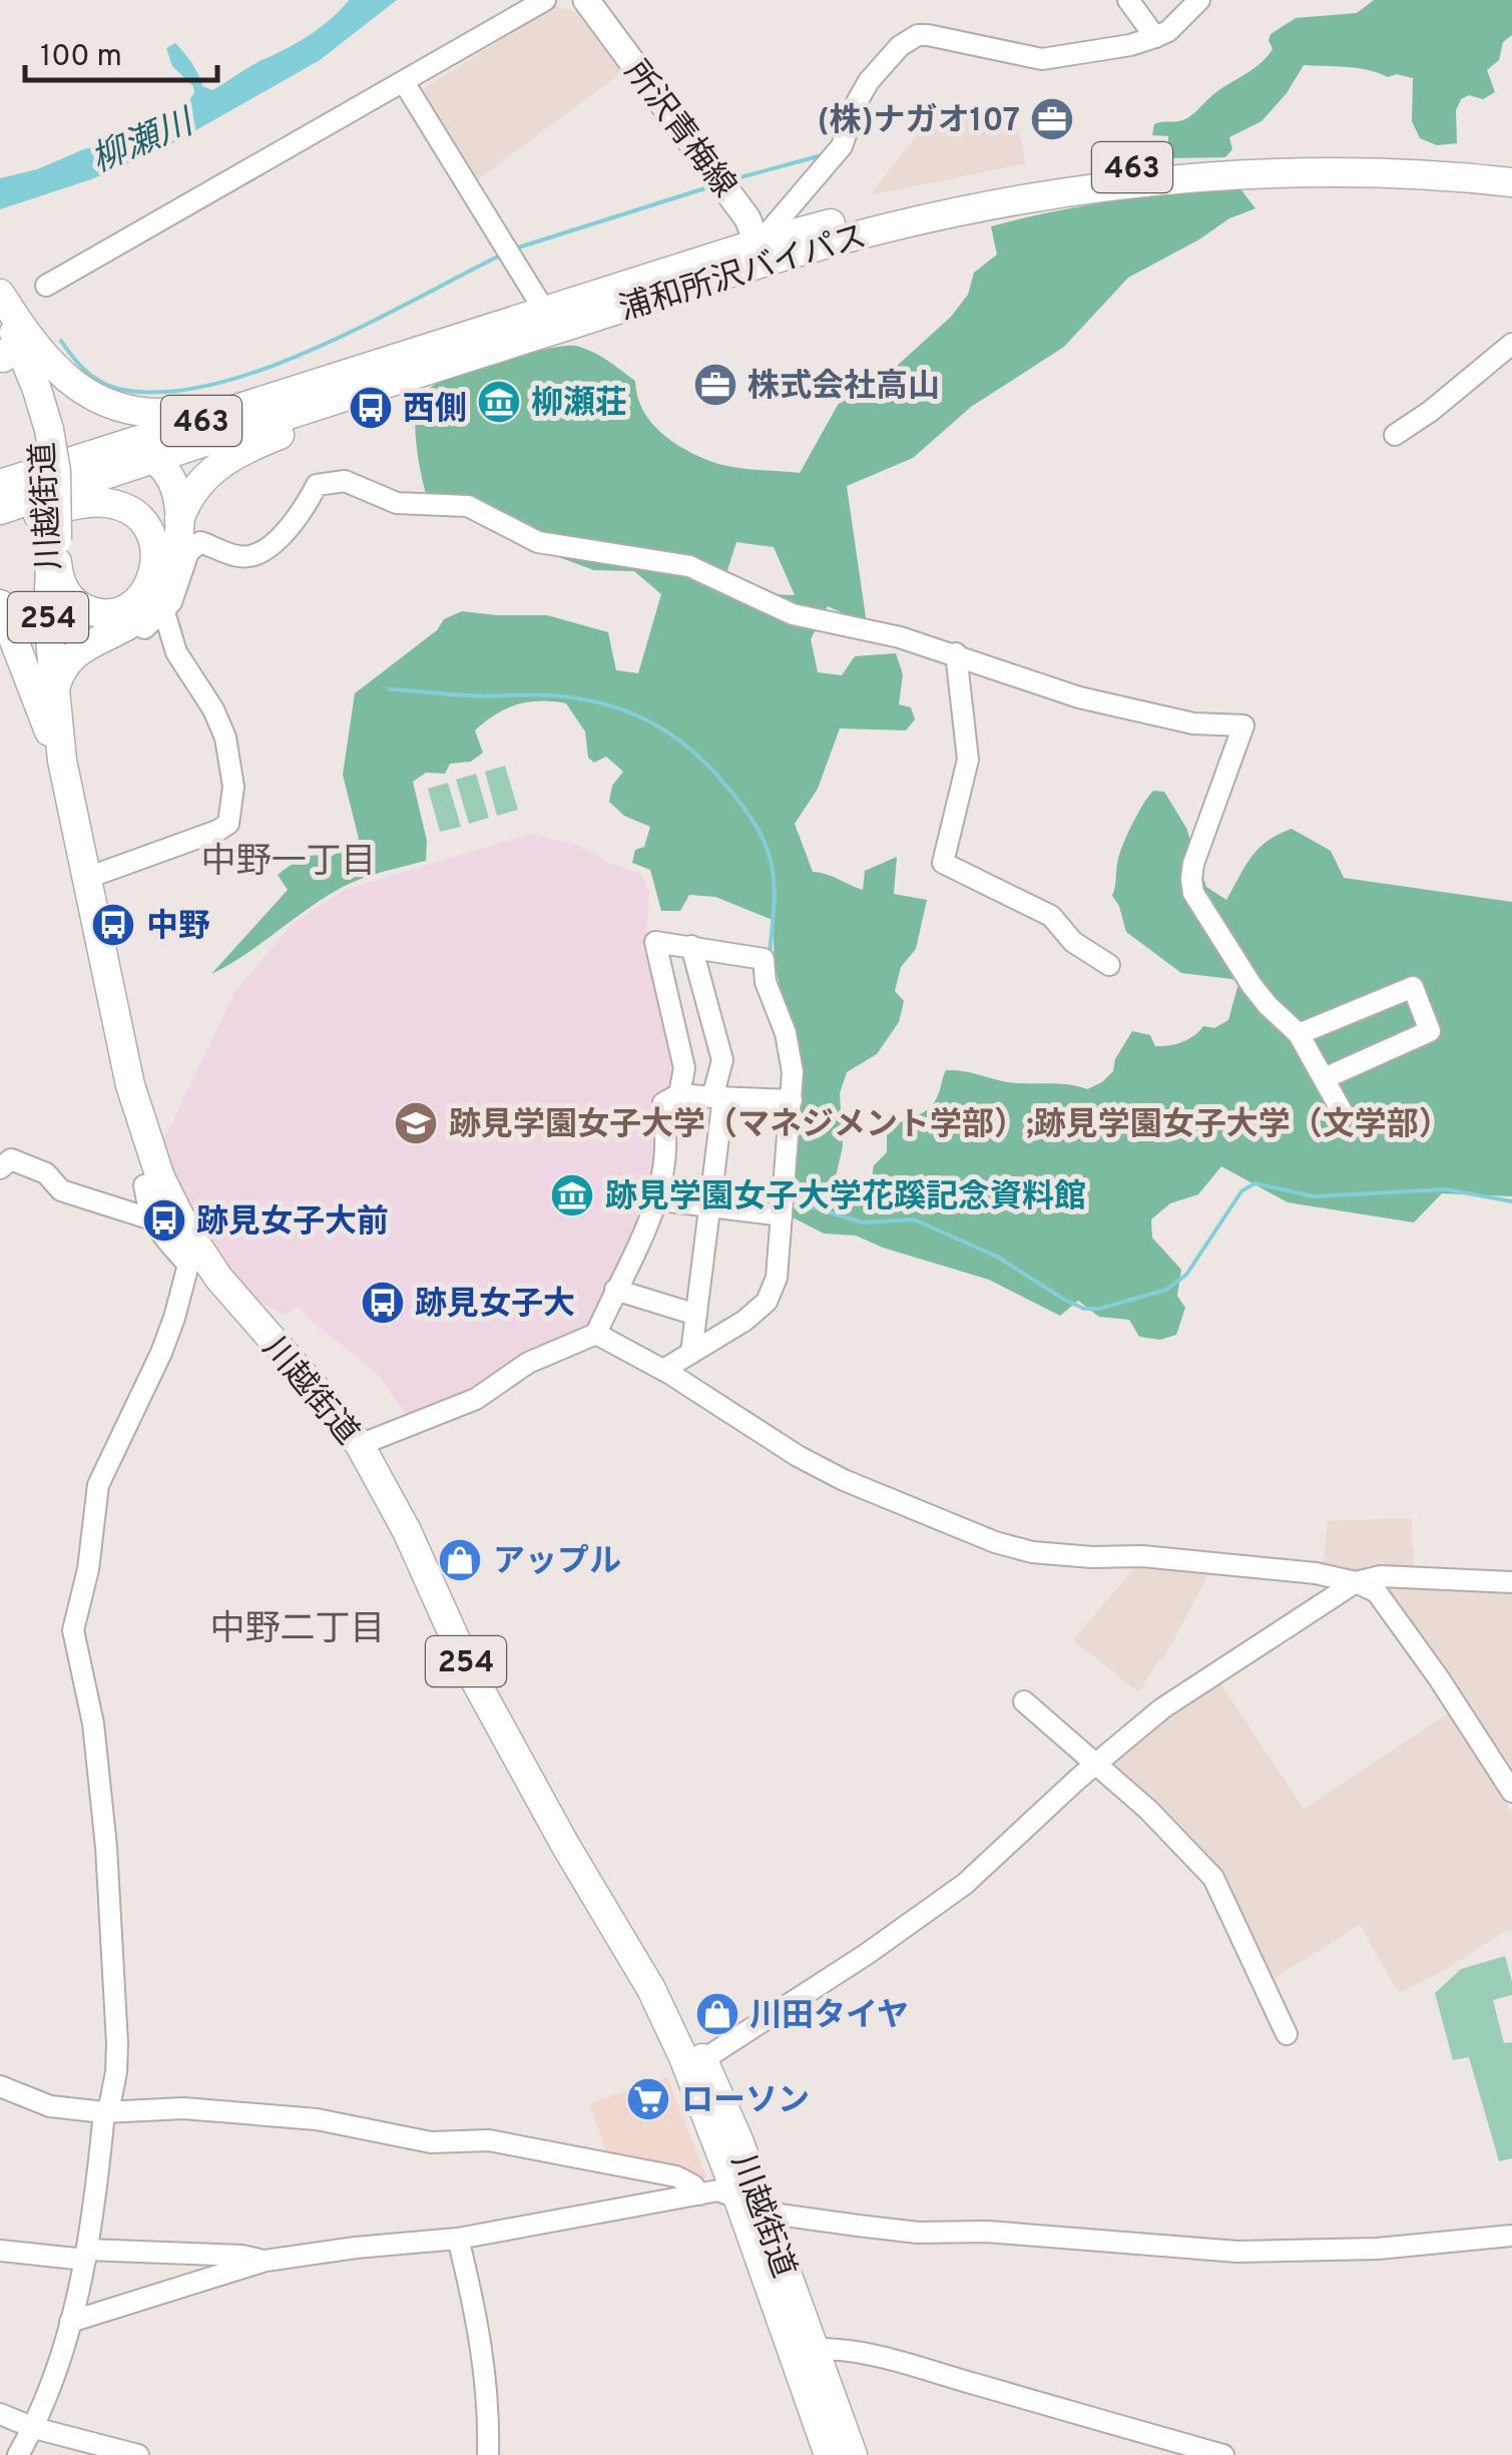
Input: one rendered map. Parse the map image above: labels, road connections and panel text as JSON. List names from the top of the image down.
{
  "streets": {
    "highway": [
      "463",
      "浦和所沢バイパス",
      "川越街道",
      "254"
    ],
    "main road": ["所沢青梅線"]
  },
  "crossings": [
    ["所沢青梅線", "浦和所沢バイパス"],
    ["463", "浦和所沢バイパス"]
  ],
  "districts": ["中野一丁目", "中野二丁目"],
  "water": ["柳瀬川"],
  "places": {
    "office": ["(株)ナガオ107", "株式会社高山"],
    "museum": ["柳瀬荘", "跡見学園女子大学花蹊記念資料館"],
    "bus stop": [
      "西側",
      "中野",
      "跡見女子大前",
      "跡見女子大"
    ],
    "school or university": ["跡見学園女子大学（マネジメント学部）;跡見学園女子大学（文学部）"],
    "shop": ["アップル", "川田タイヤ"],
    "supermarket": ["ローソン"]
  },
  "scale_bar": "100 m"
}
